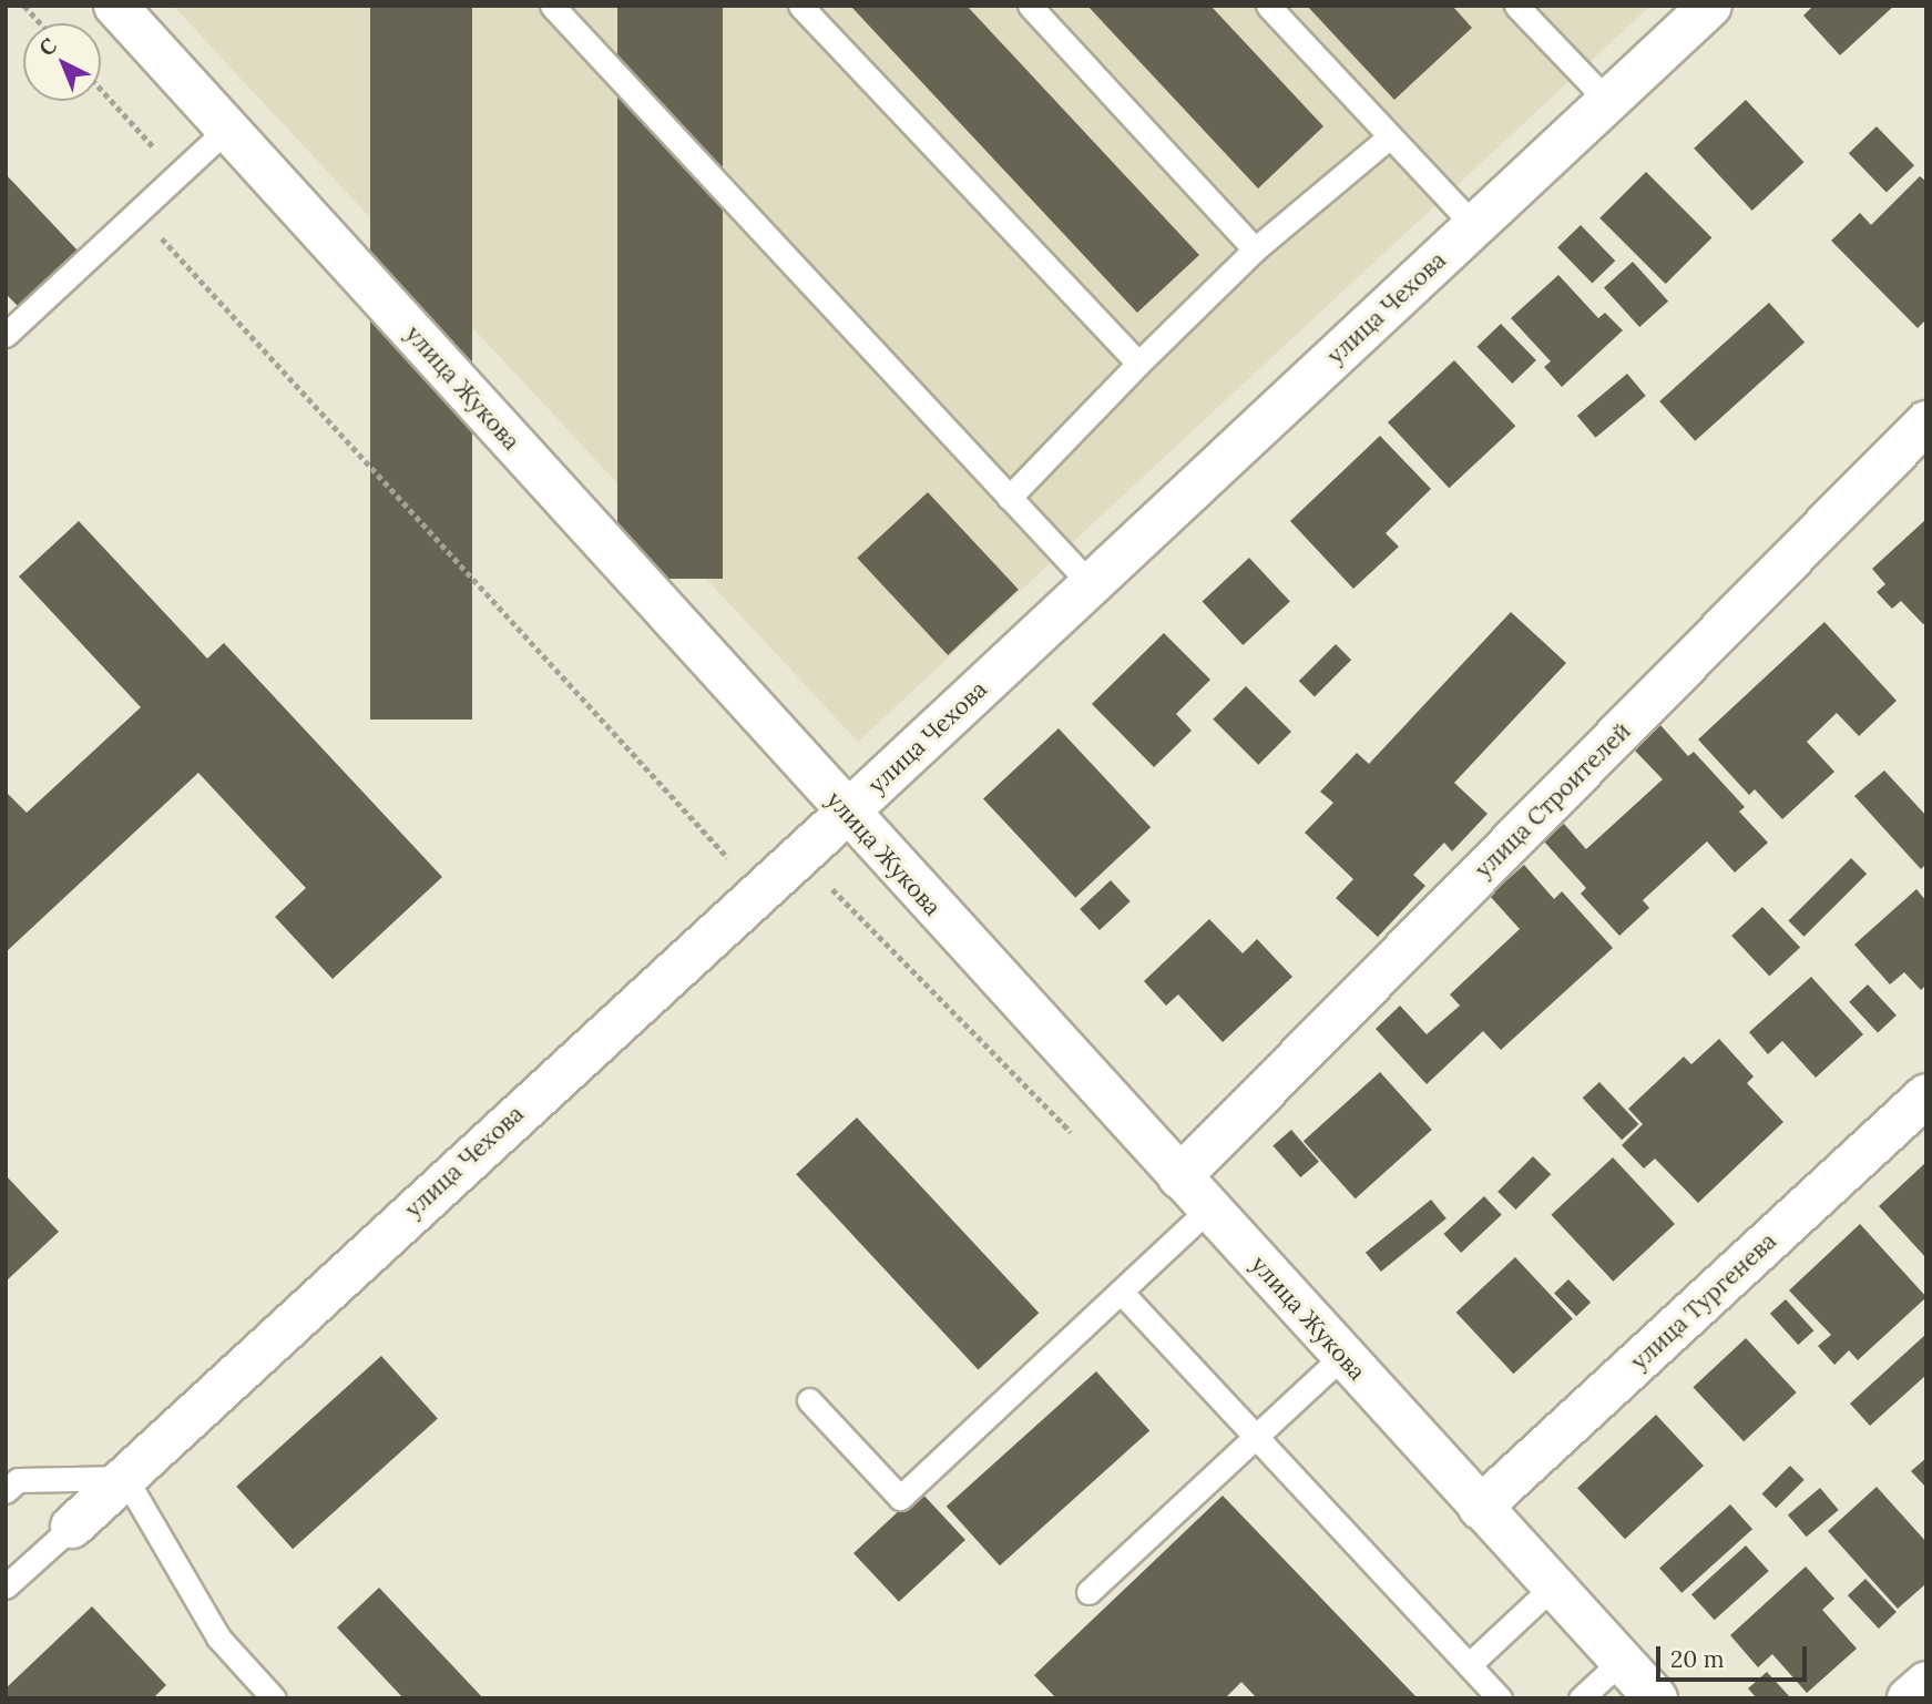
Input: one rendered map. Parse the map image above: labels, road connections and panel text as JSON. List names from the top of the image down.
{
  "streets": {
    "street": [
      "улица Чехова",
      "улица Жукова",
      "улица Строителей",
      "улица Тургенева"
    ]
  },
  "crossings": [
    ["улица Чехова", "улица Жукова"],
    ["улица Жукова", "улица Строителей"],
    ["улица Жукова", "улица Тургенева"]
  ],
  "scale_bar": "20 m",
  "north": "top left"
}
